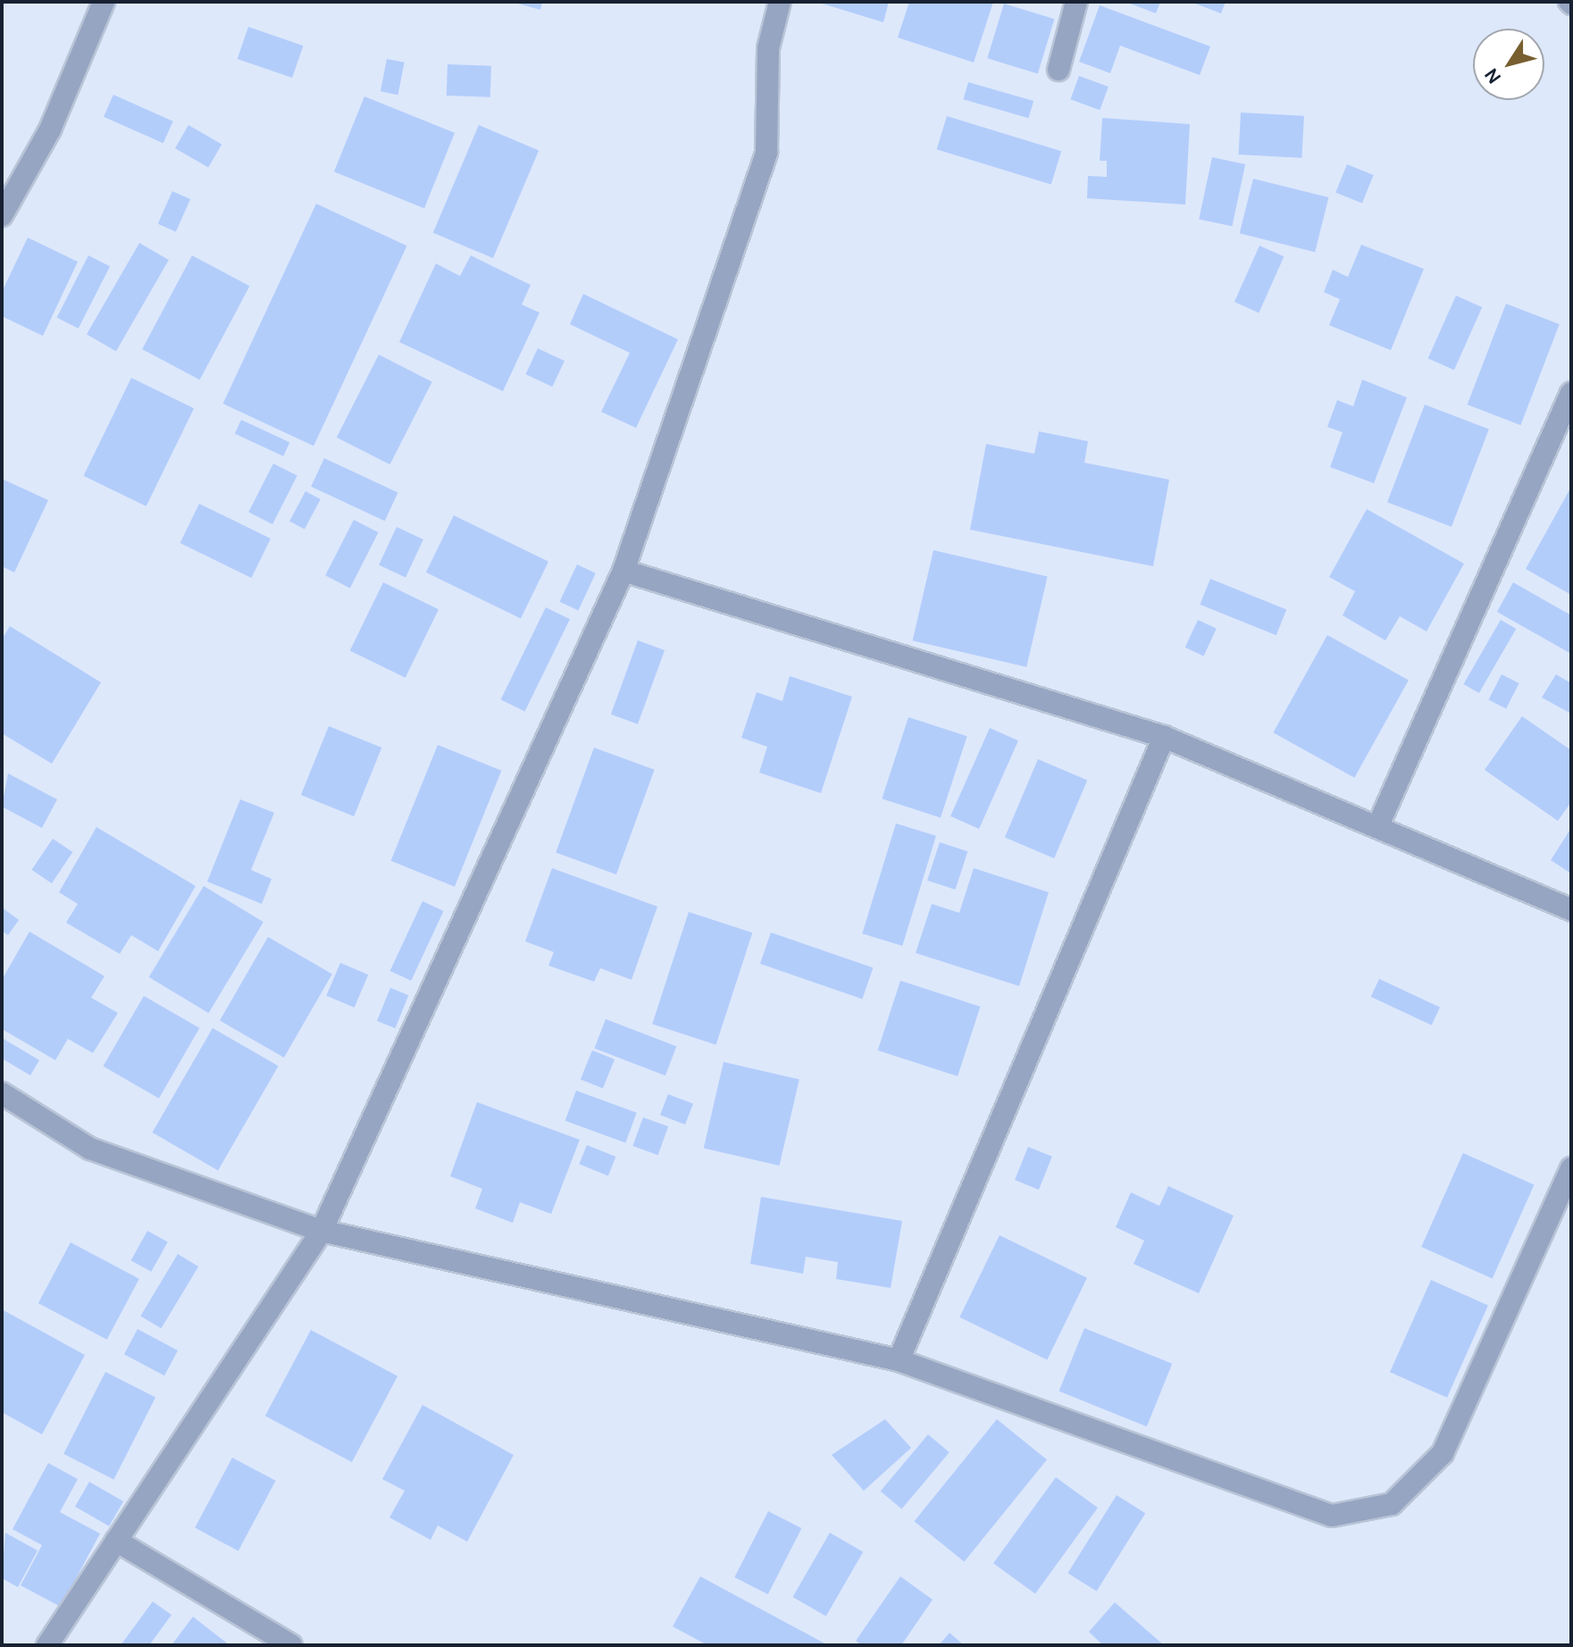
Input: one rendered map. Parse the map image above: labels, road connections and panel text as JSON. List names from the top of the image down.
{
  "north": "bottom left"
}
